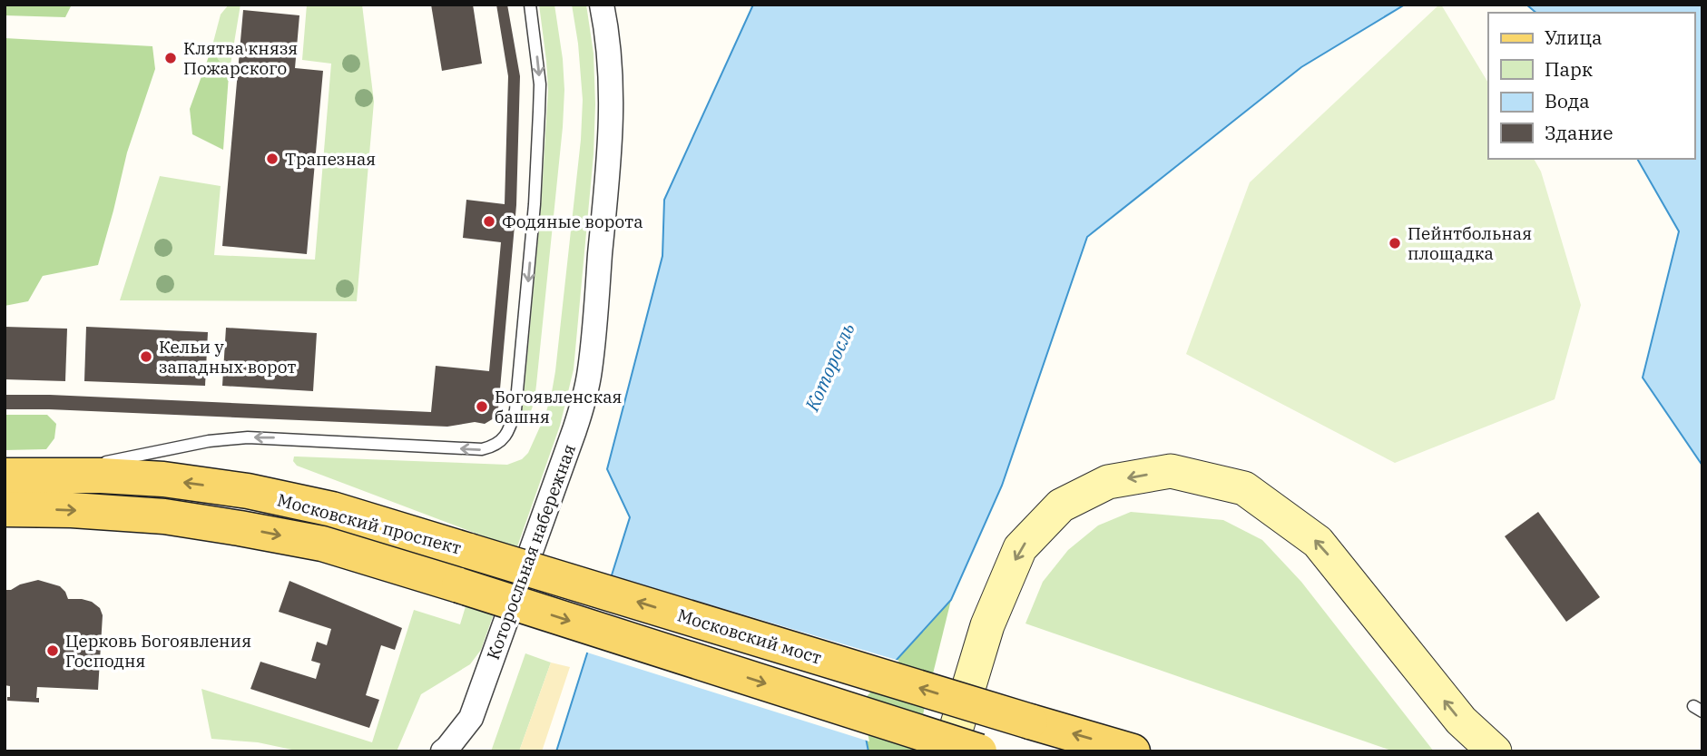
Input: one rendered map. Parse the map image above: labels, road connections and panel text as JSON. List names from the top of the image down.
{
  "streets": {
    "main road": ["Московский проспект", "Московский мост"],
    "street": ["Которосльная набережная"]
  },
  "crossings": [
    ["Московский проспект", "Московский мост"]
  ],
  "one_way": ["Московский мост"],
  "water": ["Которосль"],
  "places": [
    "Клятва князя Пожарского",
    "Трапезная",
    "Фодяные ворота",
    "Пейнтбольная площадка",
    "Кельи у западных ворот",
    "Богоявленская башня",
    "Церковь Богоявления Господня"
  ],
  "legend": [
    "Улица",
    "Парк",
    "Вода",
    "Здание"
  ]
}
